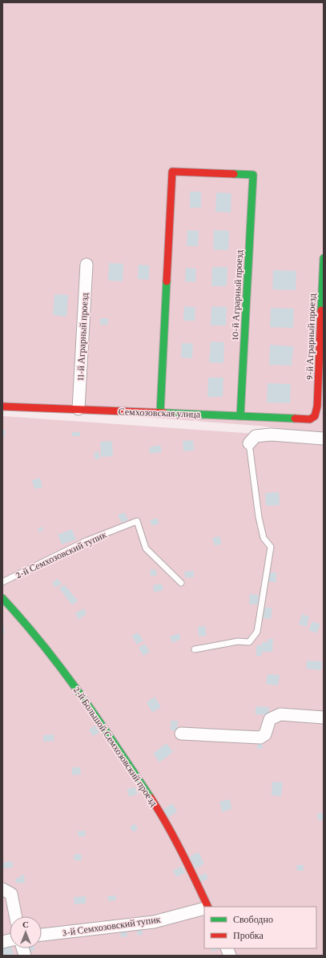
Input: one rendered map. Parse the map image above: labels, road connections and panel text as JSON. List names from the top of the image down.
{
  "streets": {
    "street": [
      "10-й Аграрный проезд",
      "11-й Аграрный проезд",
      "9-й Аграрный проезд",
      "Семхозовская улица",
      "2-й Большой Семхозовский проезд",
      "3-й Семхозовский тупик"
    ],
    "lane": ["2-й Семхозовский тупик"]
  },
  "crossings": [
    ["10-й Аграрный проезд", "Семхозовская улица"],
    ["11-й Аграрный проезд", "Семхозовская улица"],
    ["9-й Аграрный проезд", "Семхозовская улица"]
  ],
  "legend": ["Свободно", "Пробка"],
  "north": "top"
}
